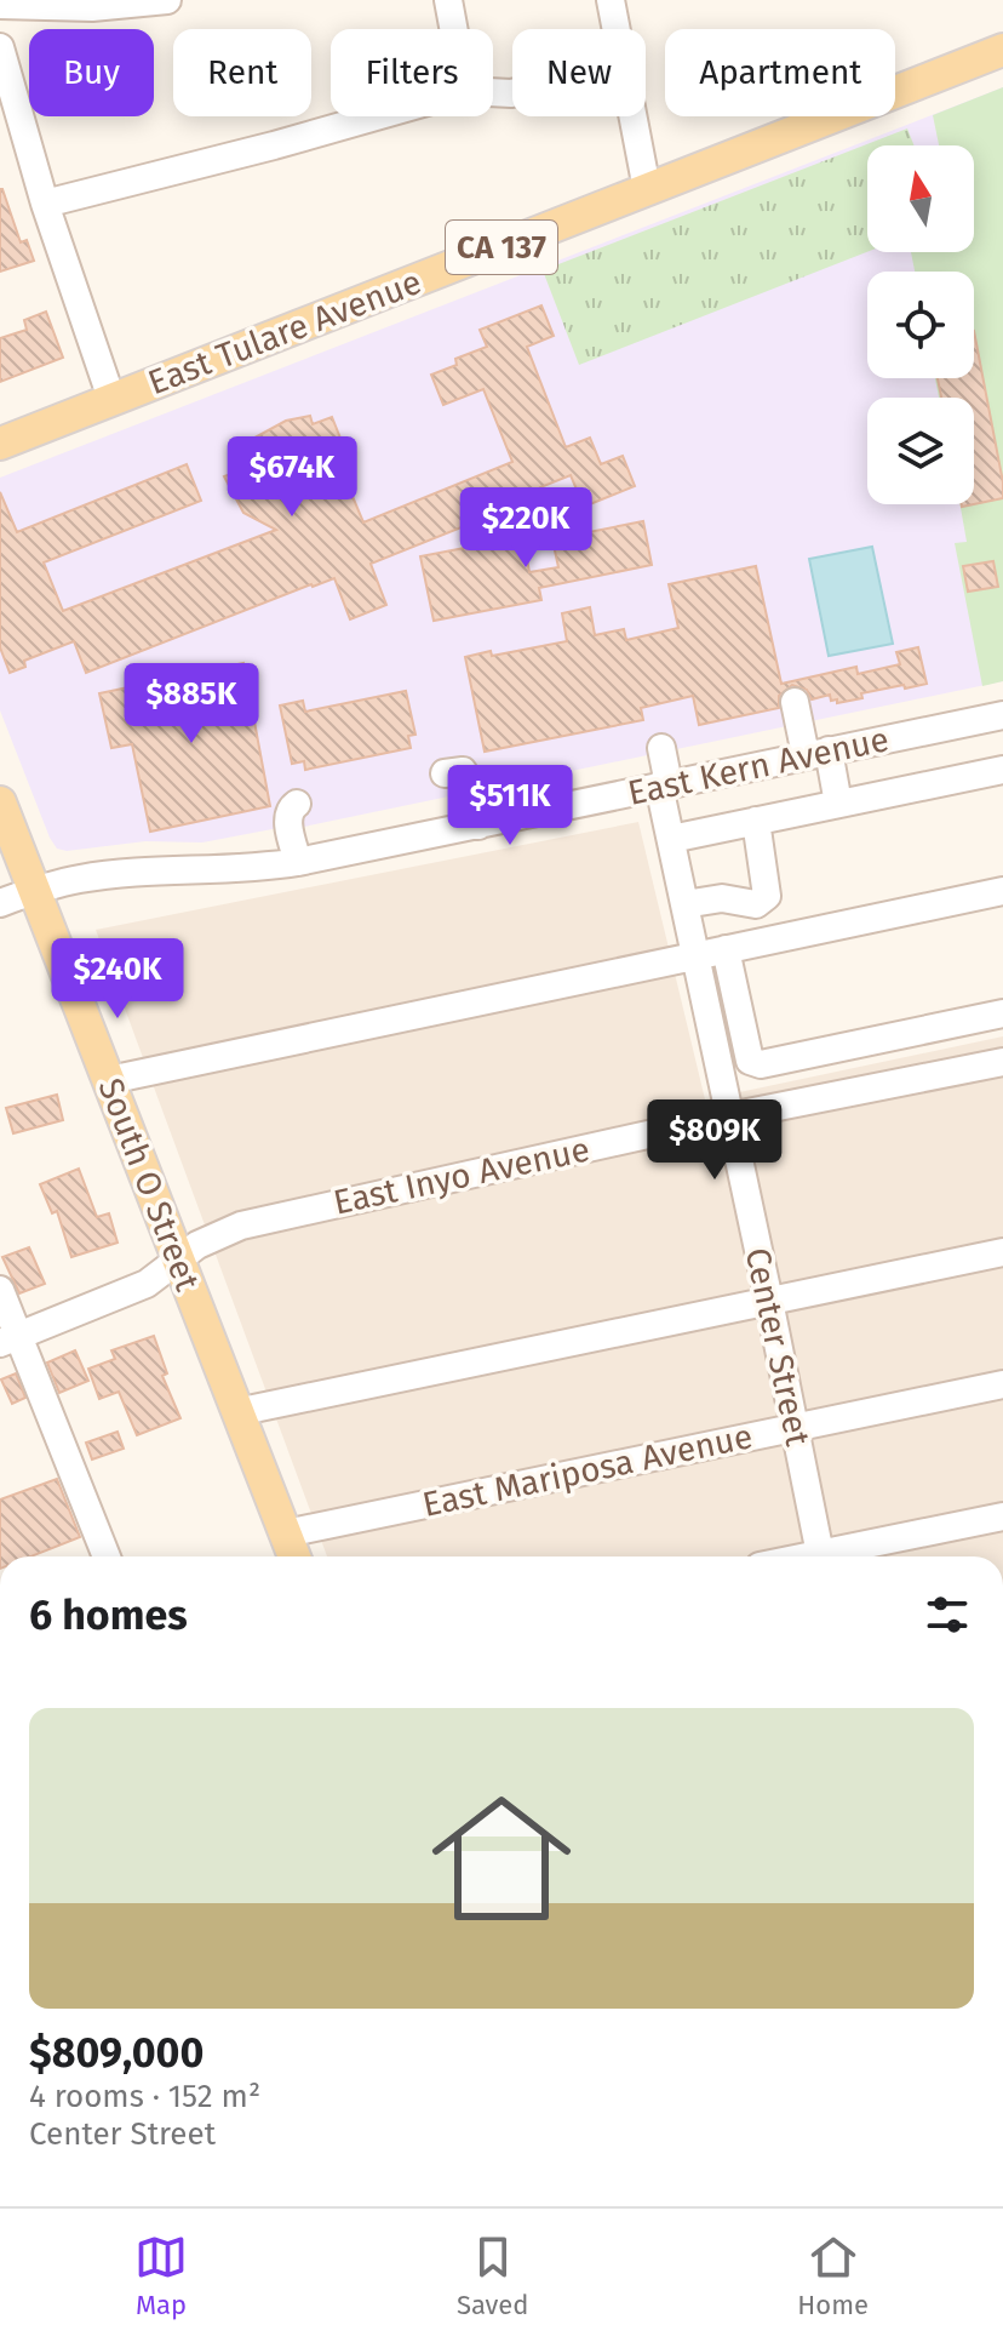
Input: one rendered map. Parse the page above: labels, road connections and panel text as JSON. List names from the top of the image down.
{
  "streets": {
    "main road": ["CA 137", "East Tulare Avenue", "South O Street"],
    "street": [
      "East Kern Avenue",
      "East Inyo Avenue",
      "Center Street",
      "East Mariposa Avenue"
    ]
  },
  "crossings": [
    ["East Kern Avenue", "South O Street"],
    ["East Kern Avenue", "Center Street"],
    ["East Inyo Avenue", "South O Street"],
    ["East Inyo Avenue", "Center Street"],
    ["South O Street", "East Mariposa Avenue"],
    ["Center Street", "East Mariposa Avenue"]
  ],
  "north": "top",
  "page": {
    "chip": [
      "Buy",
      "Rent",
      "Filters",
      "New",
      "Apartment"
    ],
    "price": [
      "$674K",
      "$220K",
      "$885K",
      "$511K",
      "$240K",
      "$809K"
    ],
    "heading": "6 homes",
    "list": [
      {
        "name": "$809,000",
        "note": "4 rooms · 152 m² · Center Street"
      }
    ],
    "tabs": ["Map", "Saved", "Home"]
  }
}
